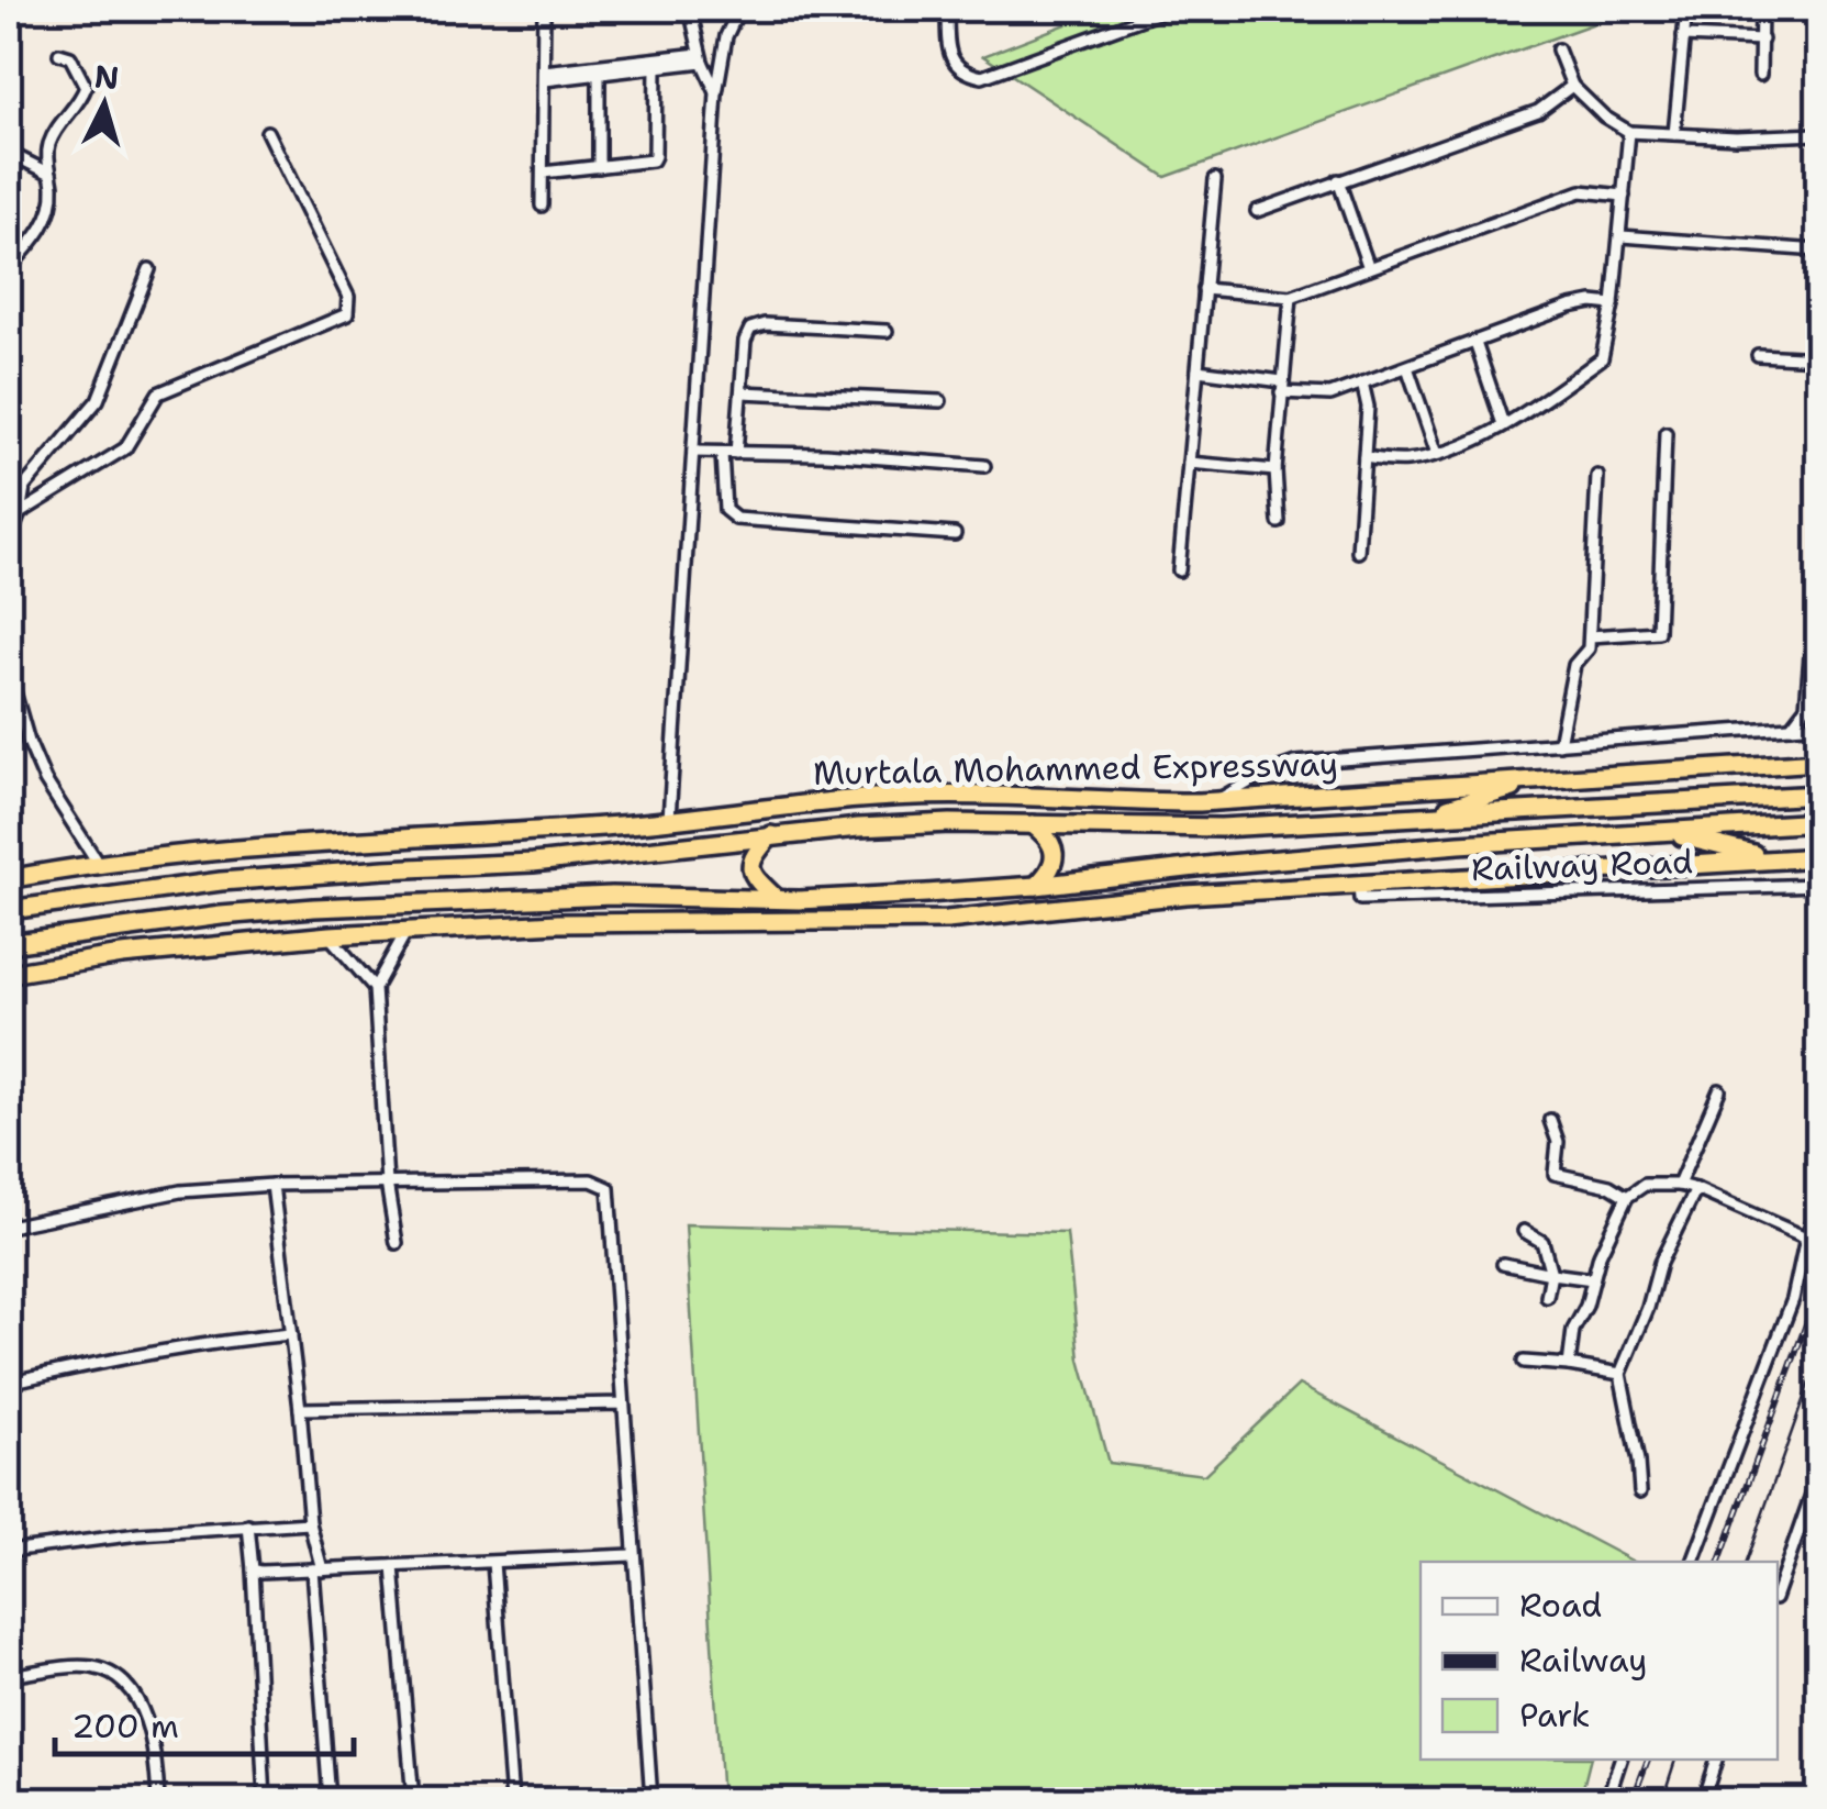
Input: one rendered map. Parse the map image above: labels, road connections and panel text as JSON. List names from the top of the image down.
{
  "streets": {
    "highway": ["Murtala Mohammed Expressway"],
    "street": ["Railway Road"]
  },
  "legend": ["Road", "Railway", "Park"],
  "scale_bar": "200 m",
  "north": "top"
}
